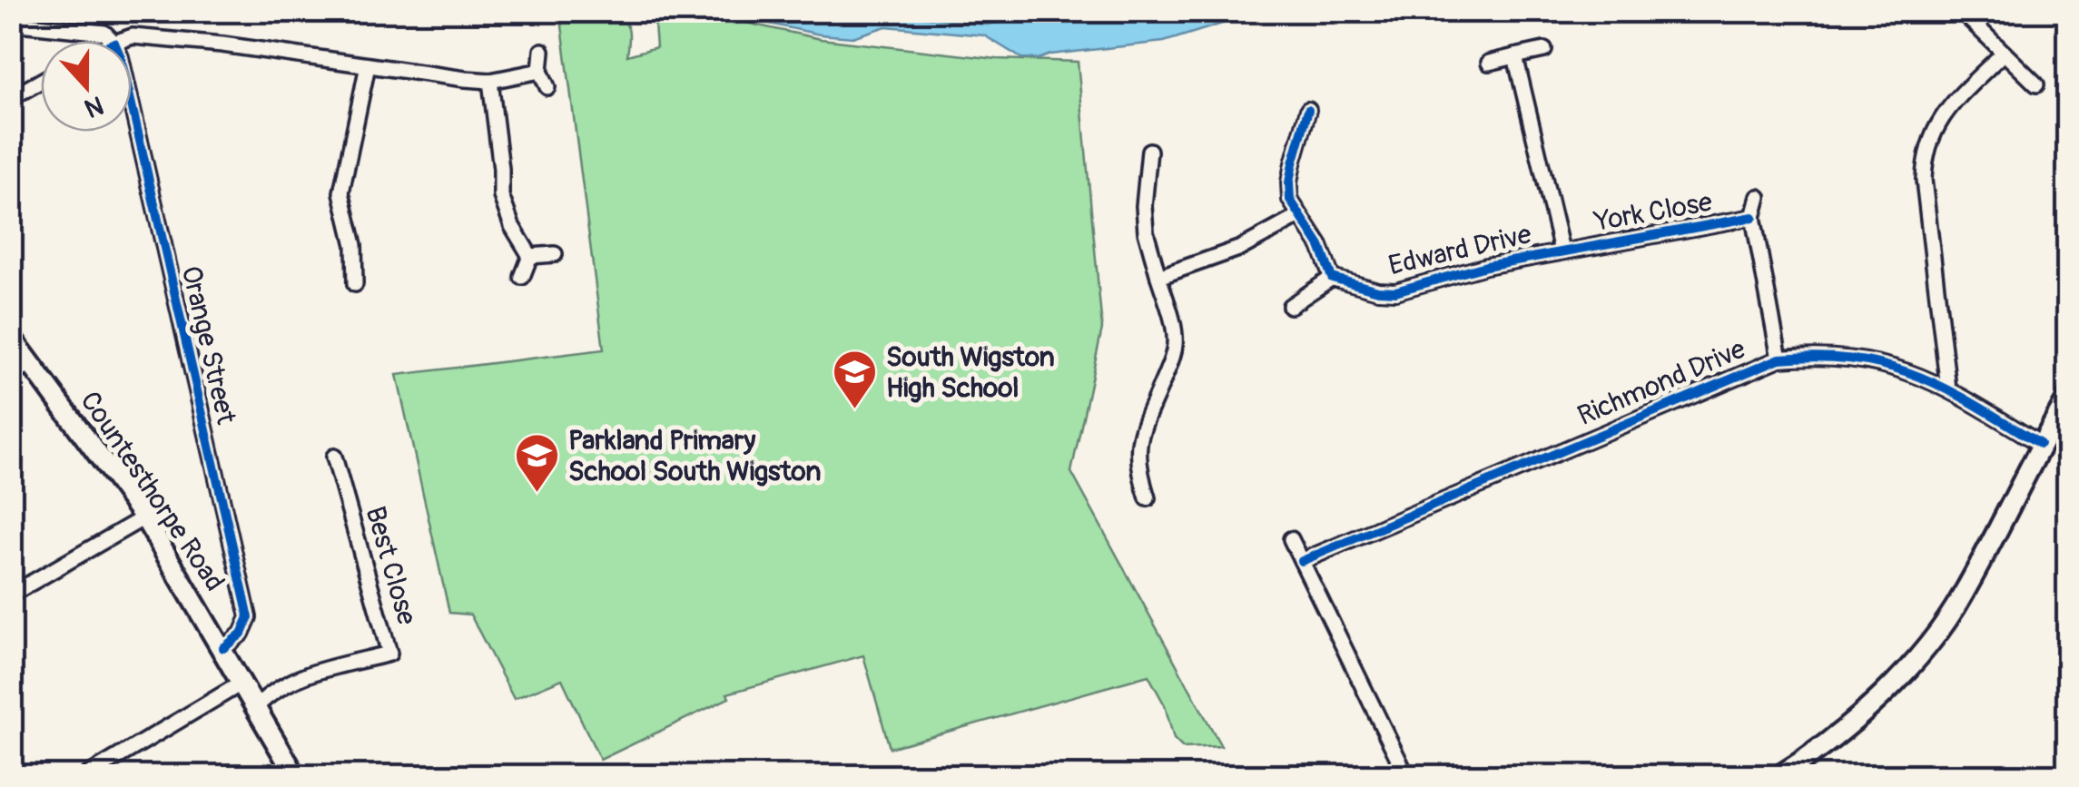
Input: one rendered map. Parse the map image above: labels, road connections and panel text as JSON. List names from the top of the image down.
{
  "streets": {
    "street": [
      "York Close",
      "Edward Drive",
      "Orange Street",
      "Richmond Drive",
      "Countesthorpe Road",
      "Best Close"
    ]
  },
  "crossings": [
    ["York Close", "Edward Drive"],
    ["Orange Street", "Countesthorpe Road"],
    ["Countesthorpe Road", "Best Close"]
  ],
  "places": {
    "school or university": ["South Wigston High School", "Parkland Primary School South Wigston"]
  },
  "north": "bottom"
}
